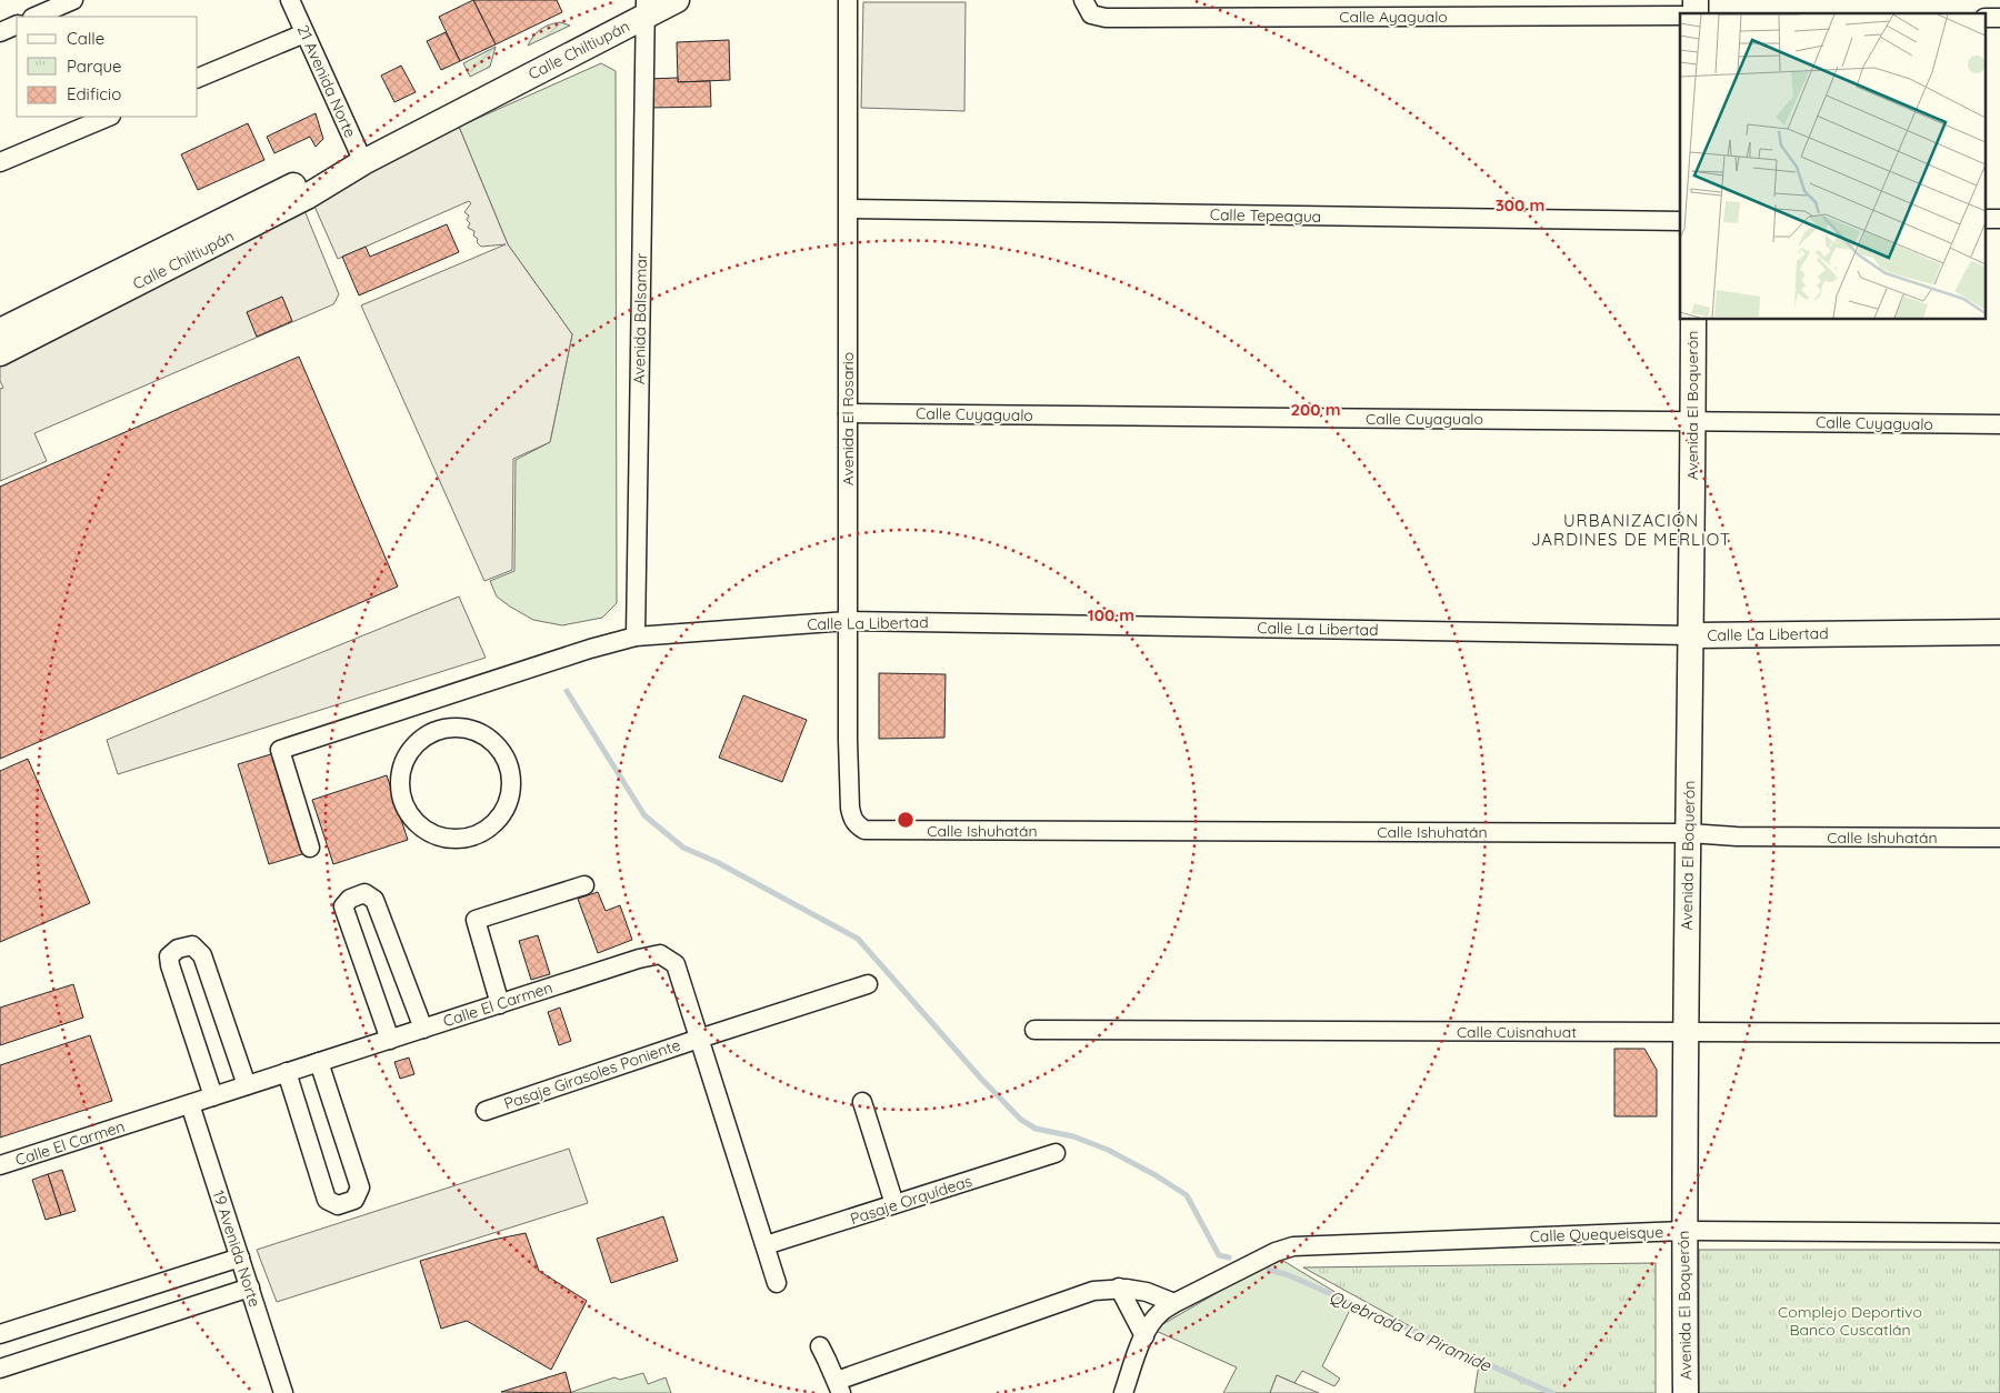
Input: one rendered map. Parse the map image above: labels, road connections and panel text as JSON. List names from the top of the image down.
{
  "streets": {
    "street": [
      "Calle Ayagualo",
      "Calle Chiltiupán",
      "21 Avenida Norte",
      "Calle Tepeagua",
      "Avenida Balsamar",
      "Avenida El Boquerón",
      "Calle Cuyagualo",
      "Avenida El Rosario",
      "Calle La Libertad",
      "Calle Ishuhatán",
      "Calle El Carmen",
      "Calle Cuisnahuat",
      "Pasaje Girasoles Poniente",
      "Pasaje Orquídeas",
      "Calle Quequeisque",
      "19 Avenida Norte"
    ]
  },
  "crossings": [
    ["Calle Chiltiupán", "21 Avenida Norte"],
    ["Calle Chiltiupán", "Avenida Balsamar"],
    ["Calle Tepeagua", "Avenida El Rosario"],
    ["Avenida Balsamar", "Calle La Libertad"],
    ["Avenida El Boquerón", "Calle Cuyagualo"],
    ["Avenida El Boquerón", "Calle La Libertad"],
    ["Avenida El Boquerón", "Calle Ishuhatán"],
    ["Avenida El Boquerón", "Calle Cuisnahuat"],
    ["Avenida El Boquerón", "Calle Quequeisque"],
    ["Calle Cuyagualo", "Avenida El Rosario"],
    ["Avenida El Rosario", "Calle La Libertad"],
    ["Avenida El Rosario", "Calle Ishuhatán"],
    ["Calle El Carmen", "Pasaje Girasoles Poniente"],
    ["Calle El Carmen", "Pasaje Orquídeas"],
    ["Calle El Carmen", "19 Avenida Norte"]
  ],
  "districts": ["URBANIZACIÓN JARDINES DE MERLIOT"],
  "water": ["Quebrada La Piramide"],
  "parks": ["Complejo Deportivo Banco Cuscatlán"],
  "legend": ["Calle", "Parque", "Edificio"],
  "rings": ["300 m", "200 m", "100 m"]
}
